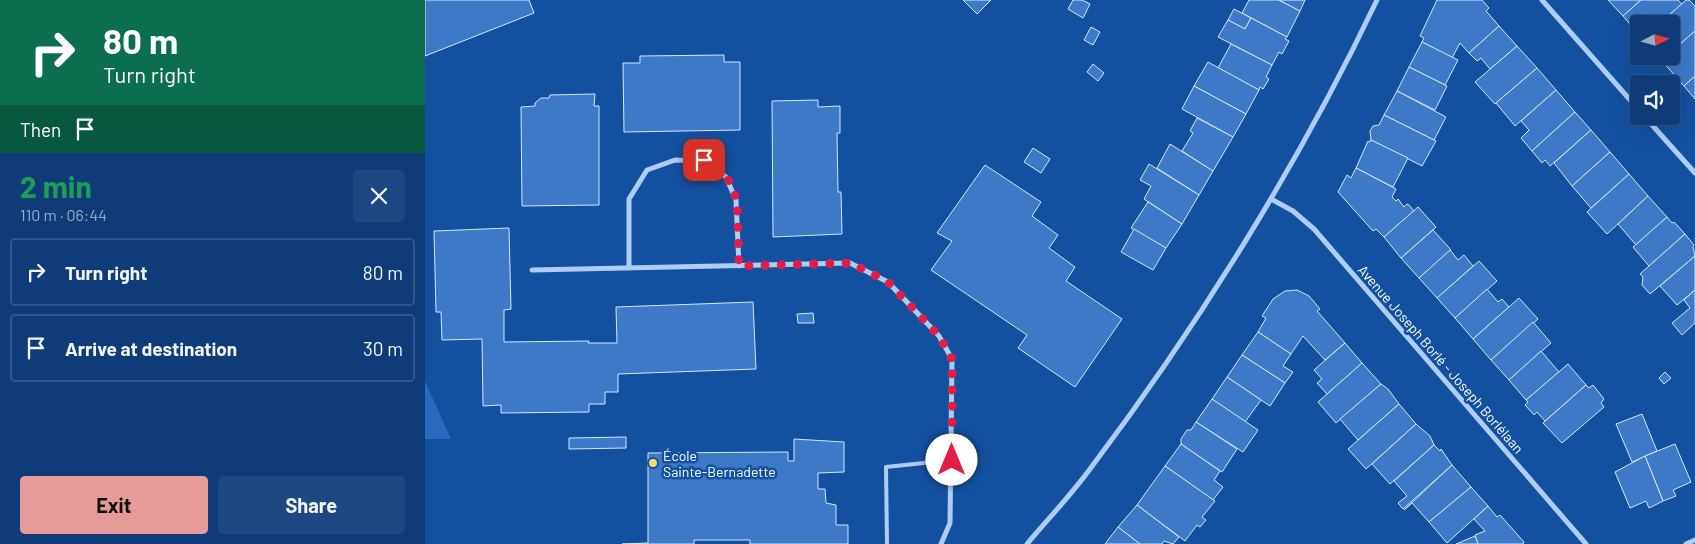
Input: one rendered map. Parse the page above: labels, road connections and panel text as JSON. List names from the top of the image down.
{
  "streets": {
    "street": ["Avenue Joseph Borlé - Joseph Borlélaan"]
  },
  "places": ["École Sainte-Bernadette"],
  "north": "right",
  "page": {
    "turn": ["80 m", "Turn right"],
    "then": "Then",
    "heading": ["2 min", "110 m · 06:44"],
    "list": [
      {
        "name": "Turn right",
        "value": "80 m"
      },
      {
        "name": "Arrive at destination",
        "value": "30 m"
      }
    ],
    "buttons": ["Exit", "Share"]
  }
}
